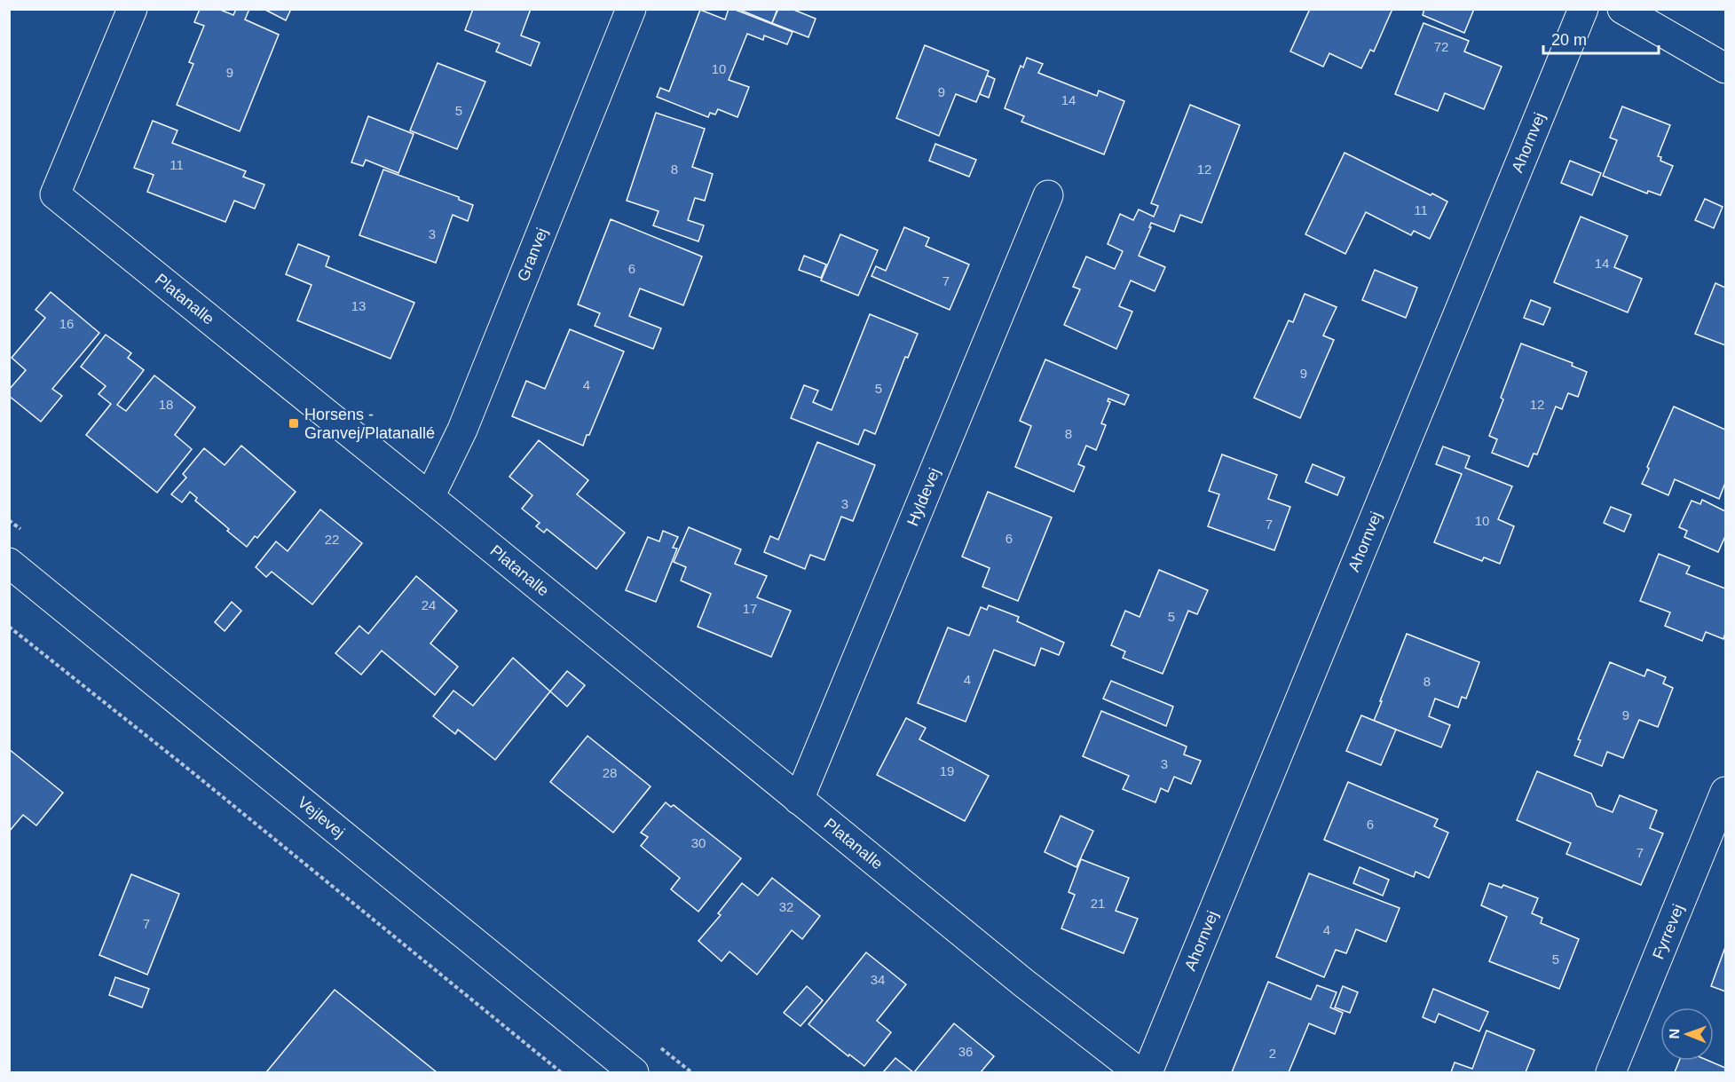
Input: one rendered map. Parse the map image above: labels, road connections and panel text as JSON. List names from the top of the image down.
{
  "streets": {
    "street": [
      "Ahornvej",
      "Granvej",
      "Platanalle",
      "Hyldevej",
      "Vejlevej",
      "Fyrrevej"
    ]
  },
  "crossings": [
    ["Granvej", "Platanalle"],
    ["Platanalle", "Hyldevej"]
  ],
  "places": {
    "transit": ["Horsens - Granvej/Platanallé"]
  },
  "house_numbers": [
    "72",
    "10",
    "9",
    "9",
    "14",
    "5",
    "11",
    "8",
    "12",
    "11",
    "3",
    "14",
    "6",
    "7",
    "13",
    "16",
    "9",
    "4",
    "5",
    "18",
    "12",
    "8",
    "3",
    "10",
    "7",
    "6",
    "22",
    "24",
    "17",
    "5",
    "4",
    "8",
    "9",
    "3",
    "19",
    "28",
    "6",
    "30",
    "7",
    "21",
    "32",
    "7",
    "4",
    "5",
    "34",
    "36",
    "2"
  ],
  "scale_bar": "20 m",
  "north": "left"
}
